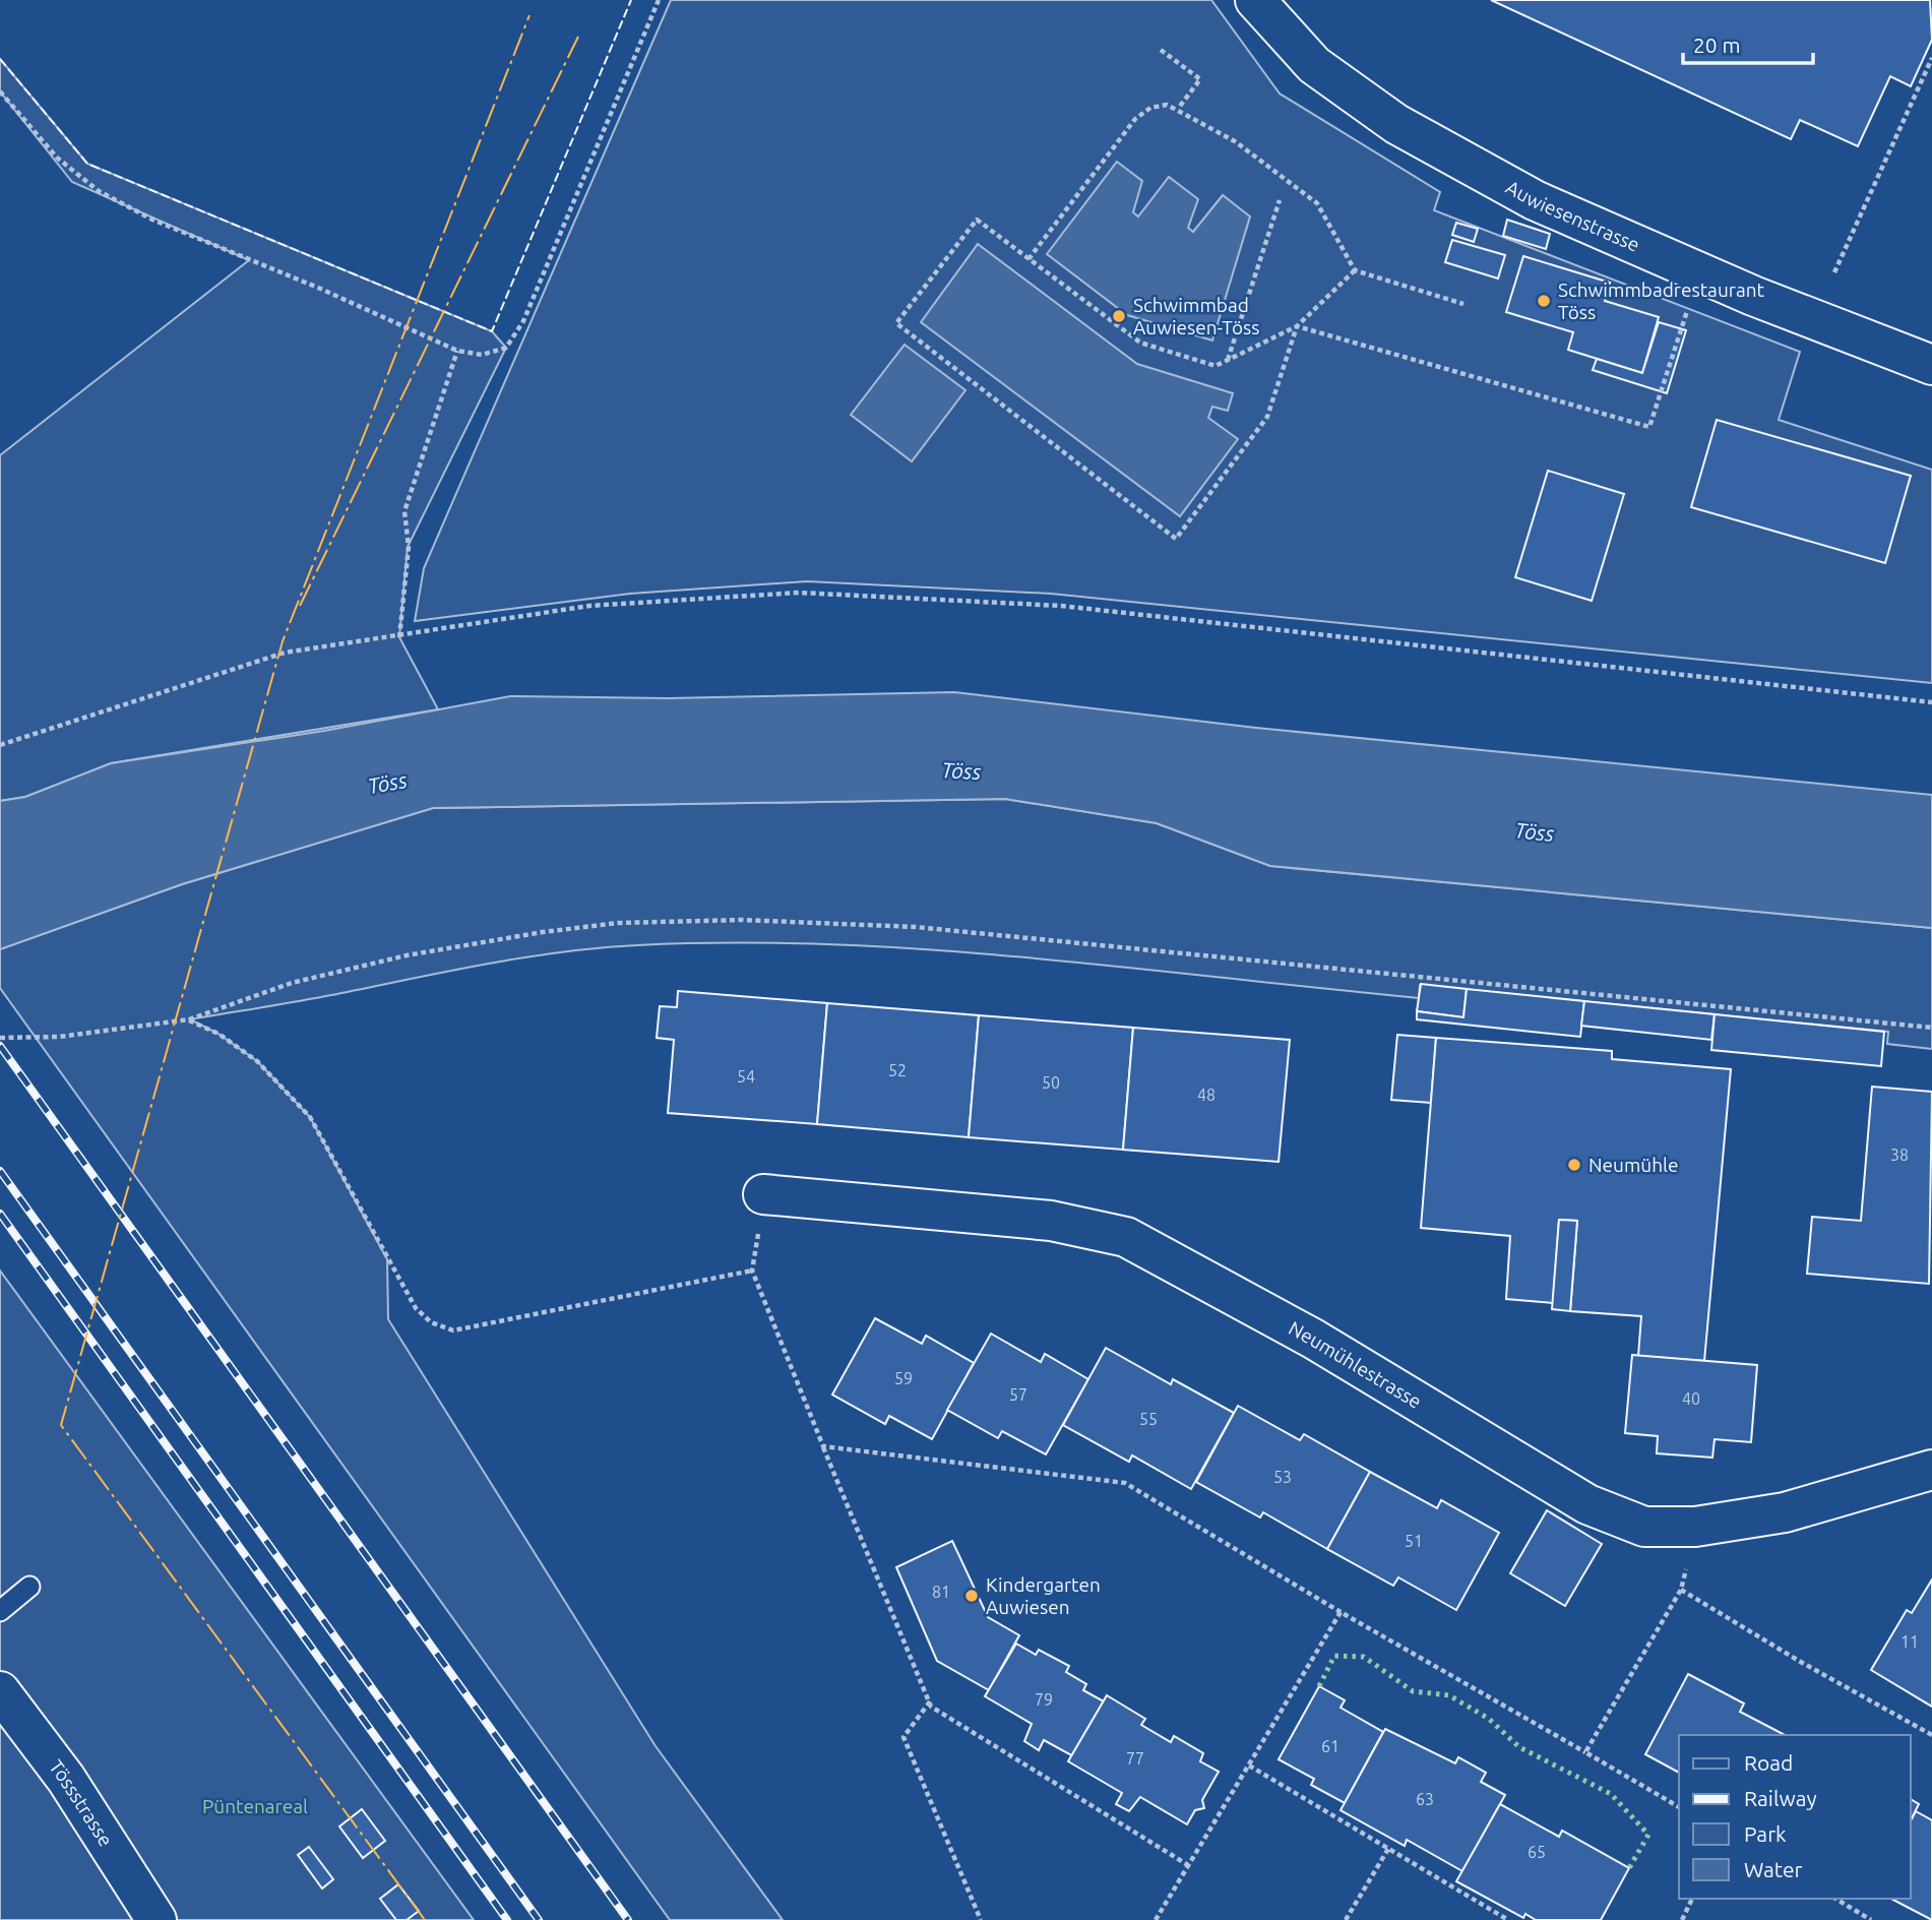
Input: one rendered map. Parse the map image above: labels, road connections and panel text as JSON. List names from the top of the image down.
{
  "streets": {
    "street": ["Auwiesenstrasse", "Neumühlestrasse", "Tössstrasse"]
  },
  "water": ["Töss"],
  "parks": ["Püntenareal"],
  "places": [
    "Schwimmbadrestaurant Töss",
    "Schwimmbad Auwiesen-Töss",
    "Neumühle",
    "Kindergarten Auwiesen"
  ],
  "house_numbers": [
    "52",
    "54",
    "50",
    "48",
    "38",
    "59",
    "57",
    "40",
    "55",
    "53",
    "51",
    "81",
    "11",
    "79",
    "61",
    "77",
    "63",
    "65"
  ],
  "legend": [
    "Road",
    "Railway",
    "Park",
    "Water"
  ],
  "scale_bar": "20 m"
}
